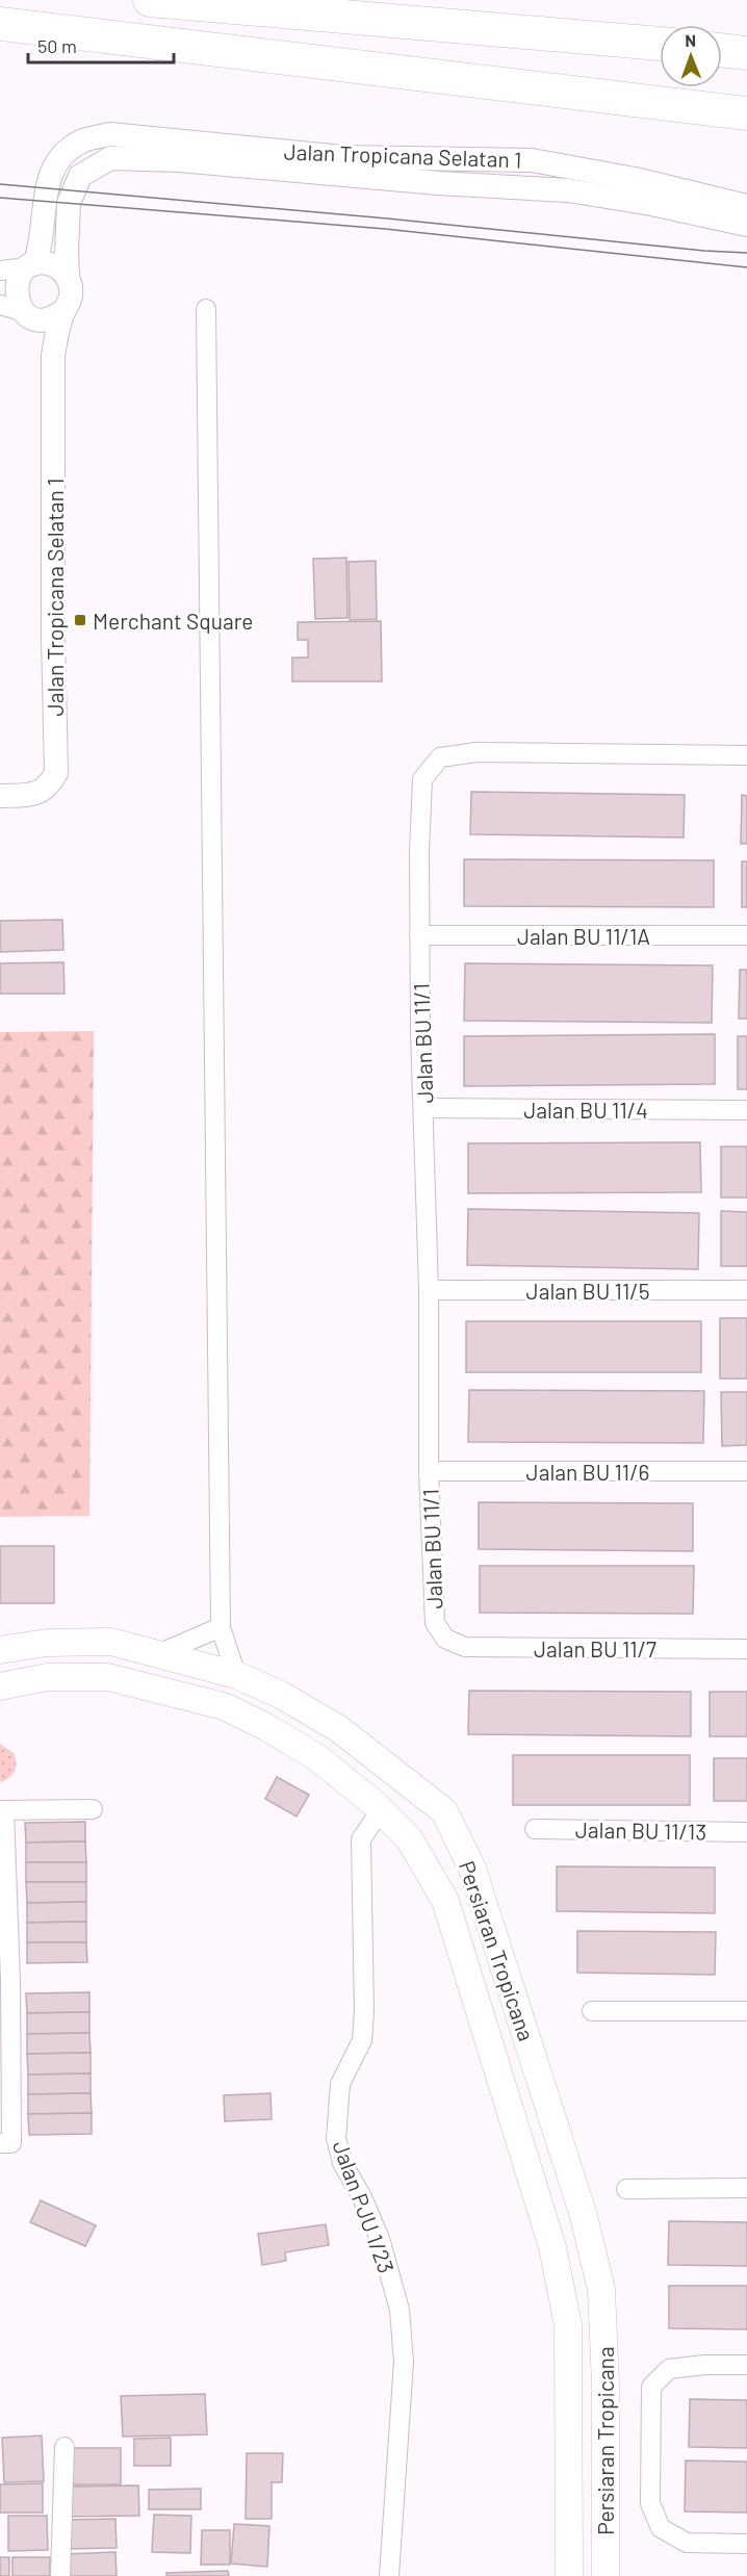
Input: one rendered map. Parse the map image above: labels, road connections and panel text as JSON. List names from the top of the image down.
{
  "streets": {
    "main road": ["Persiaran Tropicana"],
    "street": [
      "Jalan Tropicana Selatan 1",
      "Jalan BU 11/1A",
      "Jalan BU 11/1",
      "Jalan BU 11/4",
      "Jalan BU 11/5",
      "Jalan BU 11/6",
      "Jalan BU 11/7",
      "Jalan BU 11/13",
      "Jalan PJU 1/23"
    ]
  },
  "crossings": [
    ["Jalan BU 11/1A", "Jalan BU 11/1"],
    ["Jalan BU 11/1", "Jalan BU 11/4"],
    ["Jalan BU 11/1", "Jalan BU 11/5"],
    ["Jalan BU 11/1", "Jalan BU 11/6"],
    ["Jalan BU 11/1", "Jalan BU 11/7"],
    ["Persiaran Tropicana", "Jalan PJU 1/23"]
  ],
  "places": {
    "transit": ["Merchant Square"]
  },
  "scale_bar": "50 m",
  "north": "top"
}
